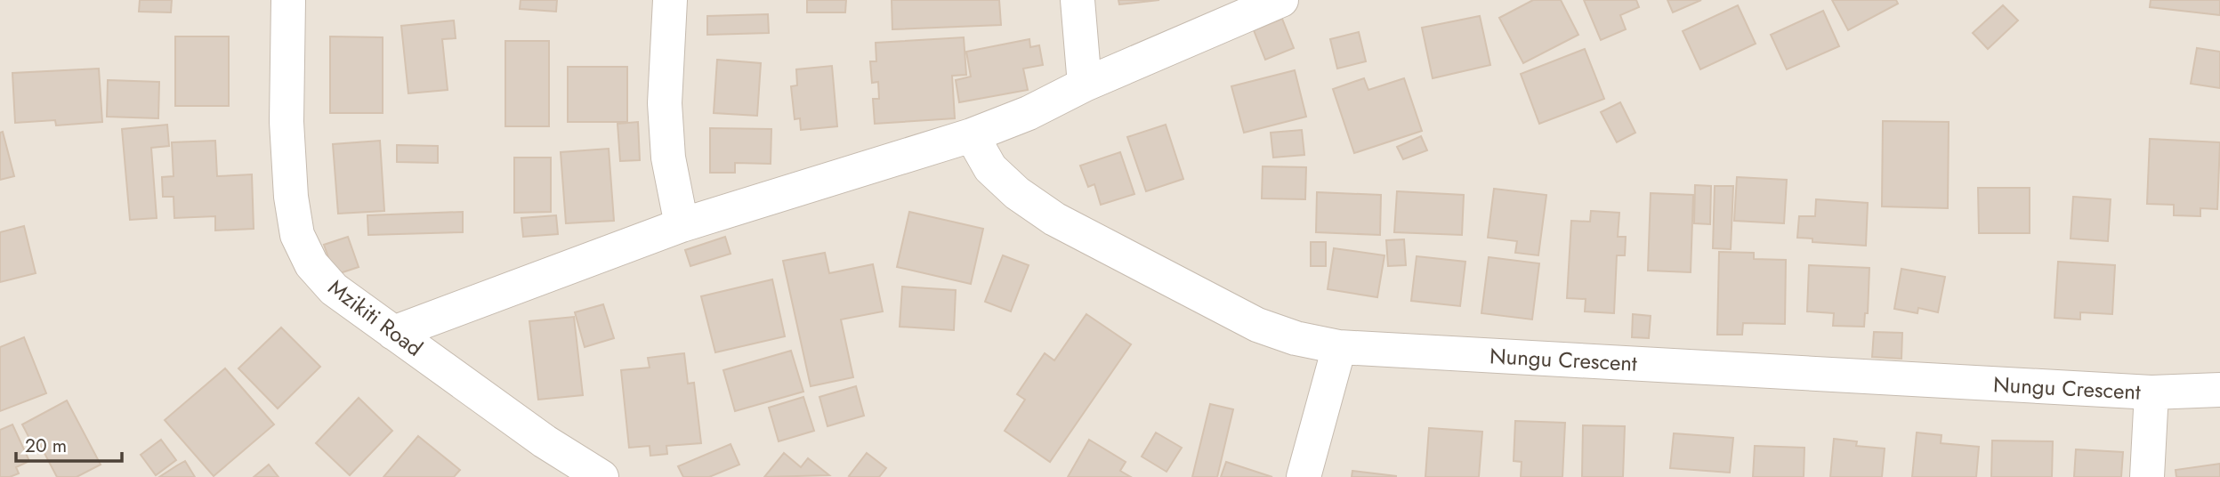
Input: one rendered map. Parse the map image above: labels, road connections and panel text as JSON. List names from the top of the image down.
{
  "streets": {
    "street": ["Mzikiti Road", "Nungu Crescent"]
  },
  "scale_bar": "20 m"
}
